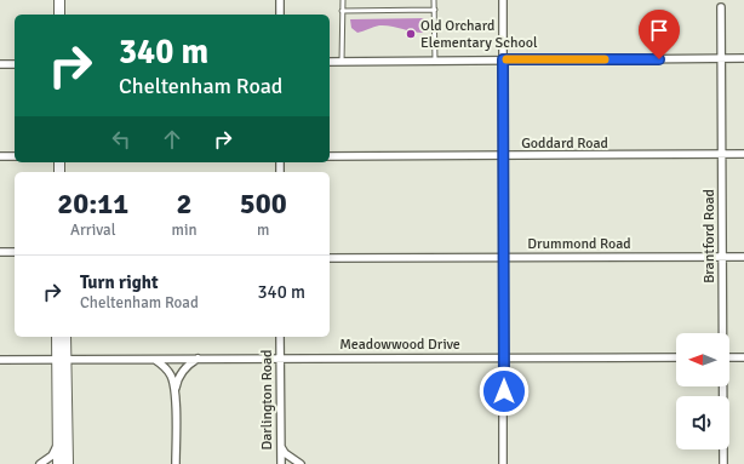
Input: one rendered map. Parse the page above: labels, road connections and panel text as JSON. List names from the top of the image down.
{
  "streets": {
    "street": [
      "Goddard Road",
      "Brantford Road",
      "Drummond Road",
      "Meadowwood Drive",
      "Darlington Road"
    ]
  },
  "crossings": [
    ["Goddard Road", "Brantford Road"],
    ["Brantford Road", "Drummond Road"],
    ["Meadowwood Drive", "Darlington Road"]
  ],
  "places": ["Old Orchard Elementary School"],
  "north": "left",
  "page": {
    "turn": ["340 m", "Cheltenham Road"],
    "eta": [
      "20:11",
      "Arrival",
      "2",
      "min",
      "500",
      "m"
    ],
    "list": [
      {
        "name": "Turn right",
        "note": "Cheltenham Road",
        "value": "340 m"
      }
    ]
  }
}
